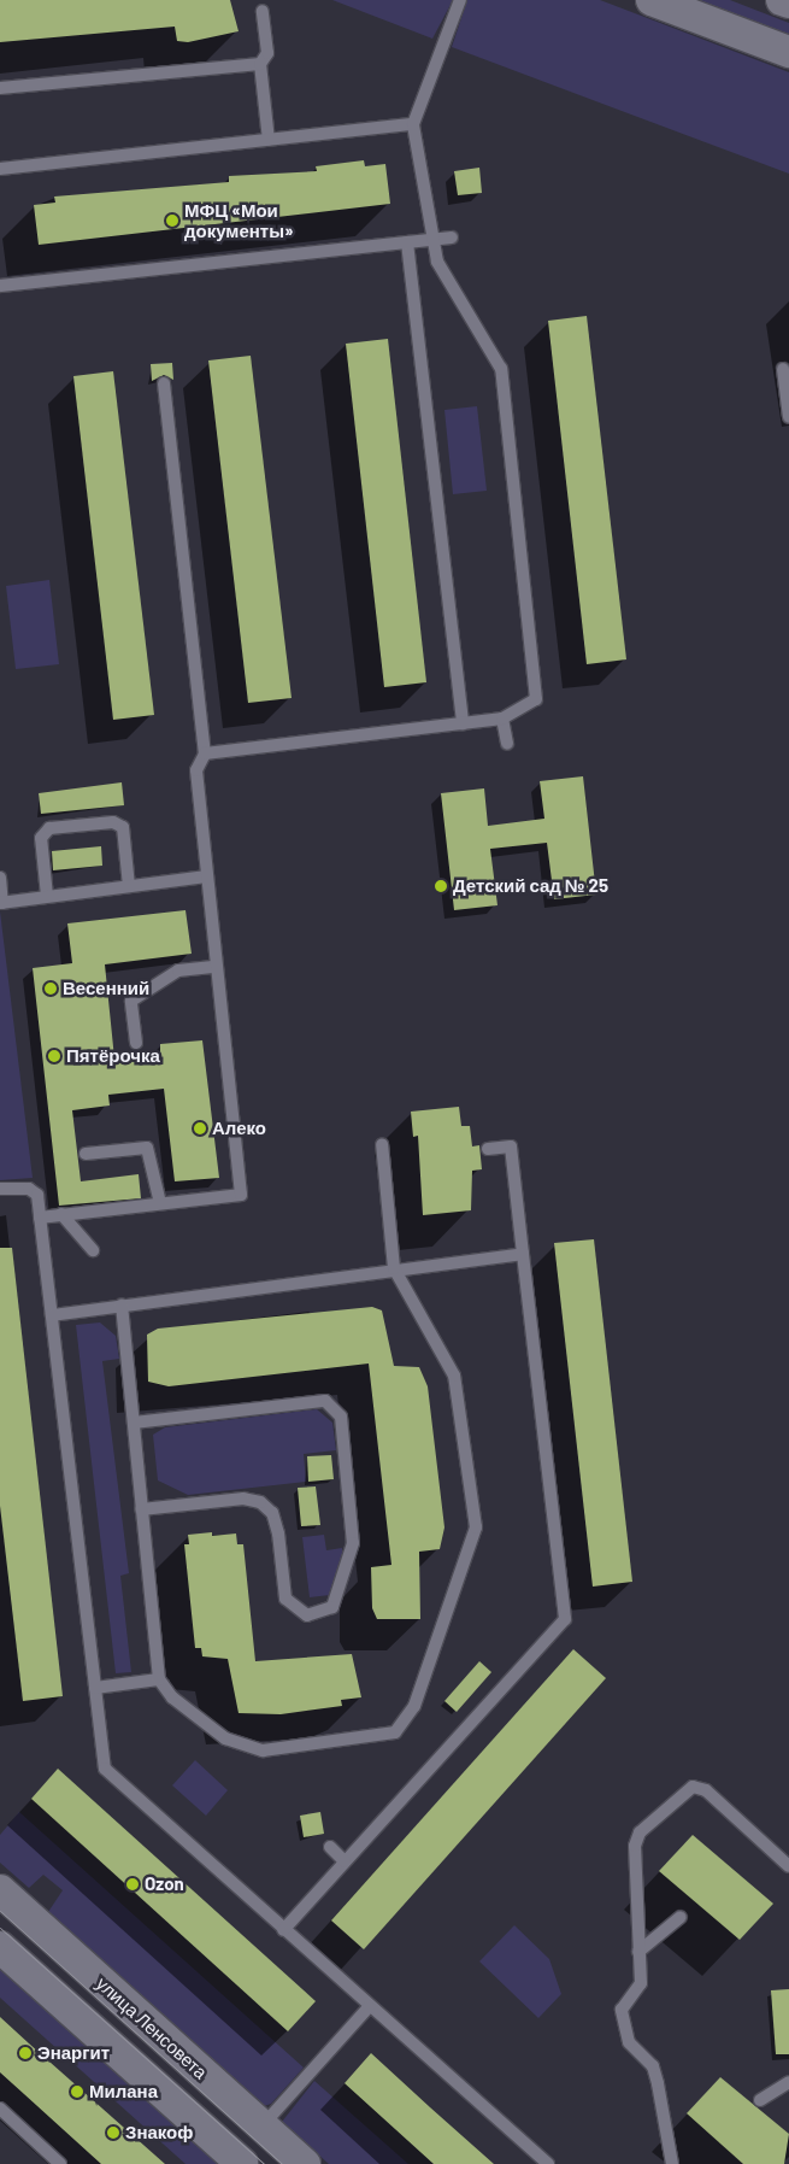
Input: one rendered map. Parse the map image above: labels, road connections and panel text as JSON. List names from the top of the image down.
{
  "streets": {
    "street": ["улица Ленсовета"]
  },
  "places": [
    "МФЦ «Мои документы»",
    "Детский сад № 25",
    "Весенний",
    "Пятёрочка",
    "Алеко",
    "Ozon",
    "Энаргит",
    "Милана",
    "Знакоф"
  ]
}
